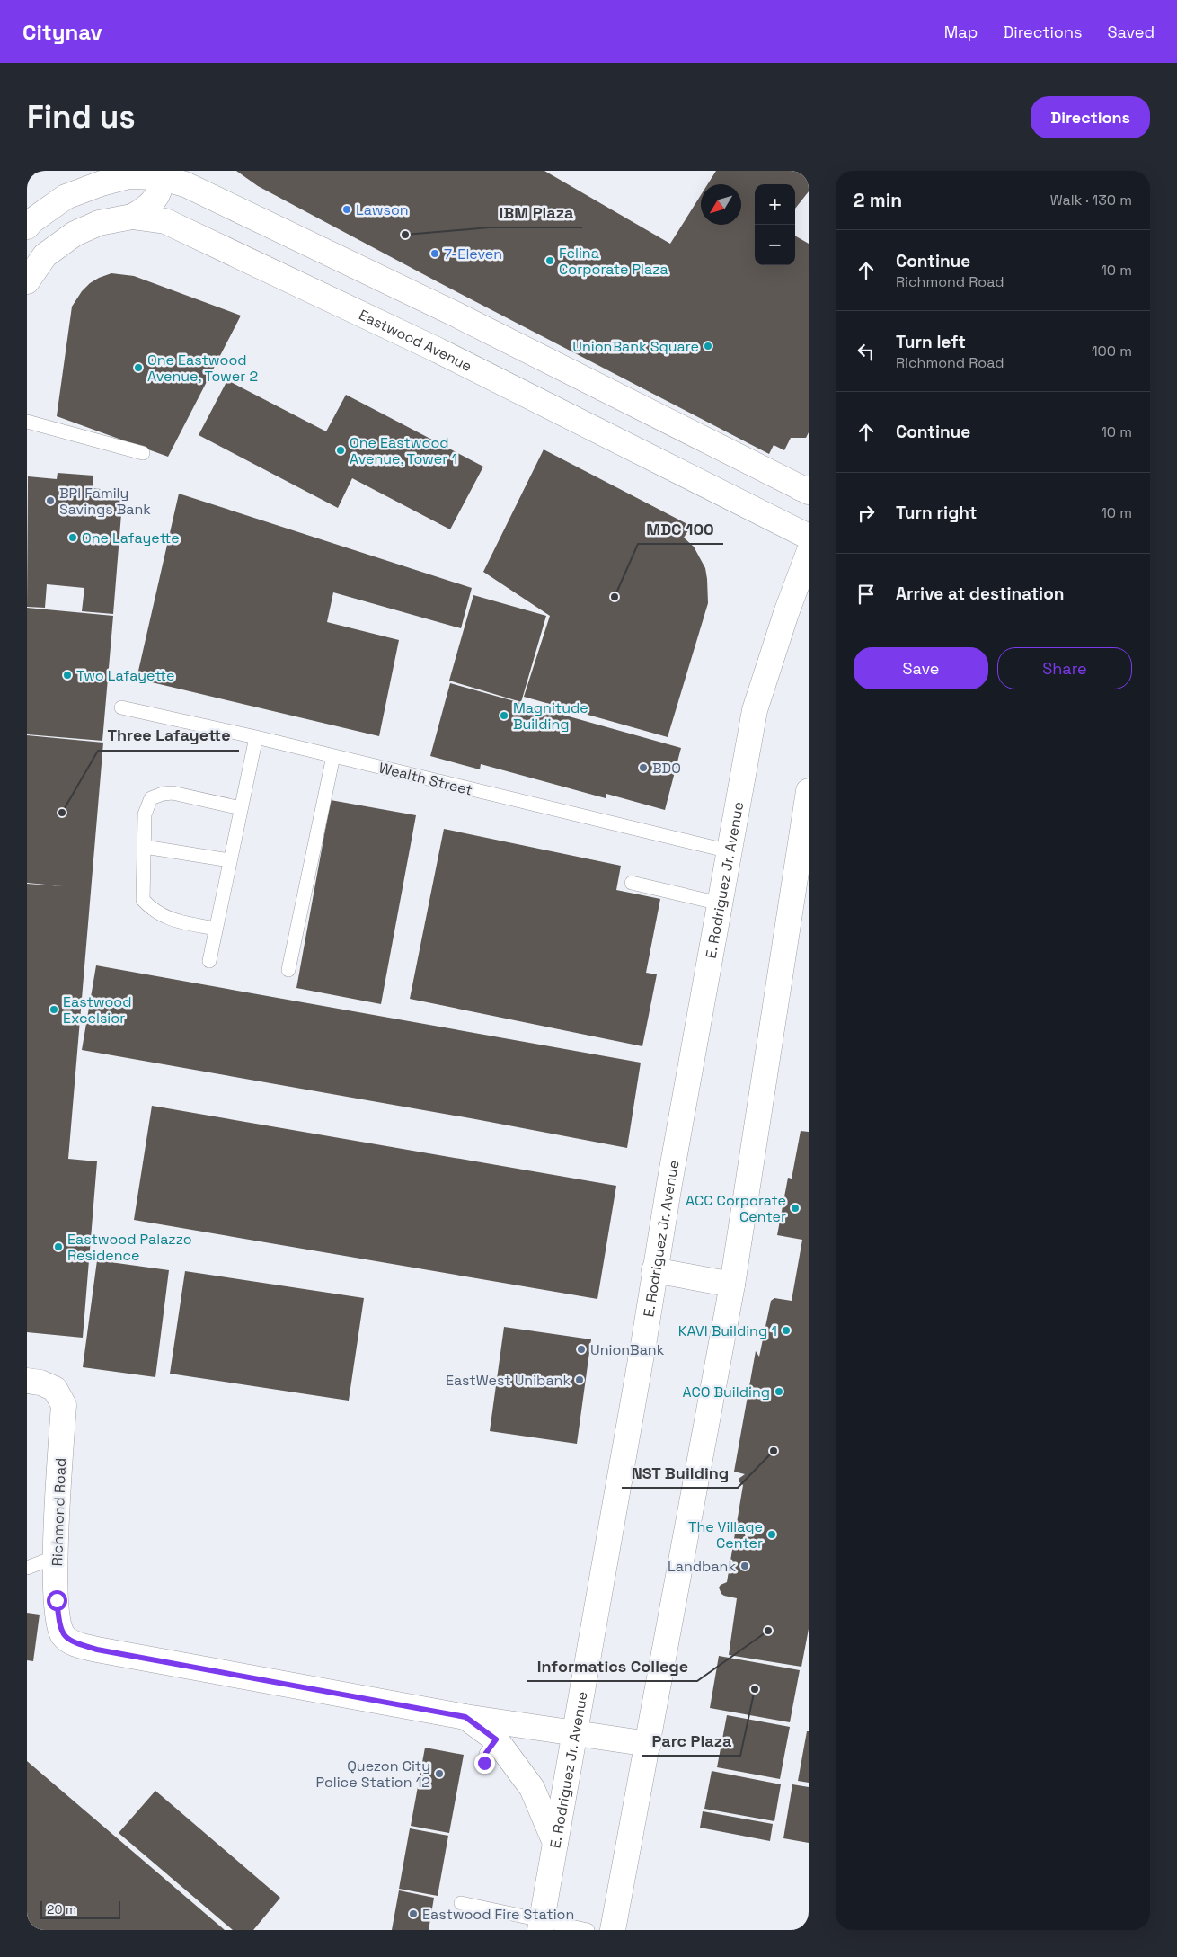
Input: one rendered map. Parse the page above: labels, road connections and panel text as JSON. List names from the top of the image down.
{
  "streets": {
    "main road": ["Eastwood Avenue", "E. Rodriguez Jr. Avenue", "Richmond Road"],
    "lane": ["Wealth Street"]
  },
  "crossings": [
    ["Wealth Street", "E. Rodriguez Jr. Avenue"],
    ["E. Rodriguez Jr. Avenue", "Richmond Road"]
  ],
  "places": [
    "Lawson",
    "IBM Plaza",
    "7-Eleven",
    "Felina Corporate Plaza",
    "UnionBank Square",
    "One Eastwood Avenue, Tower 2",
    "One Eastwood Avenue, Tower 1",
    "BPI Family Savings Bank",
    "One Lafayette",
    "MDC 100",
    "Two Lafayette",
    "Magnitude Building",
    "BDO",
    "Three Lafayette",
    "Eastwood Excelsior",
    "ACC Corporate Center",
    "Eastwood Palazzo Residence",
    "KAVI Building 1",
    "UnionBank",
    "EastWest Unibank",
    "ACO Building",
    "NST Building",
    "The Village Center",
    "Landbank",
    "Informatics College",
    "Parc Plaza",
    "Quezon City Police Station 12",
    "Eastwood Fire Station"
  ],
  "scale_bar": "20 m",
  "north": "bottom left",
  "page": {
    "header": "Citynav",
    "nav": ["Map", "Directions", "Saved"],
    "buttons": [
      "Directions",
      ["Save", "Share"]
    ],
    "title": "Find us",
    "heading": ["2 min", "Walk · 130 m"],
    "map_buttons": ["+", "−"],
    "list": [
      ["Continue", "Richmond Road", "10 m"],
      ["Turn left", "Richmond Road", "100 m"],
      ["Continue", "10 m"],
      ["Turn right", "10 m"],
      "Arrive at destination"
    ],
    "scale": "20 m"
  }
}
